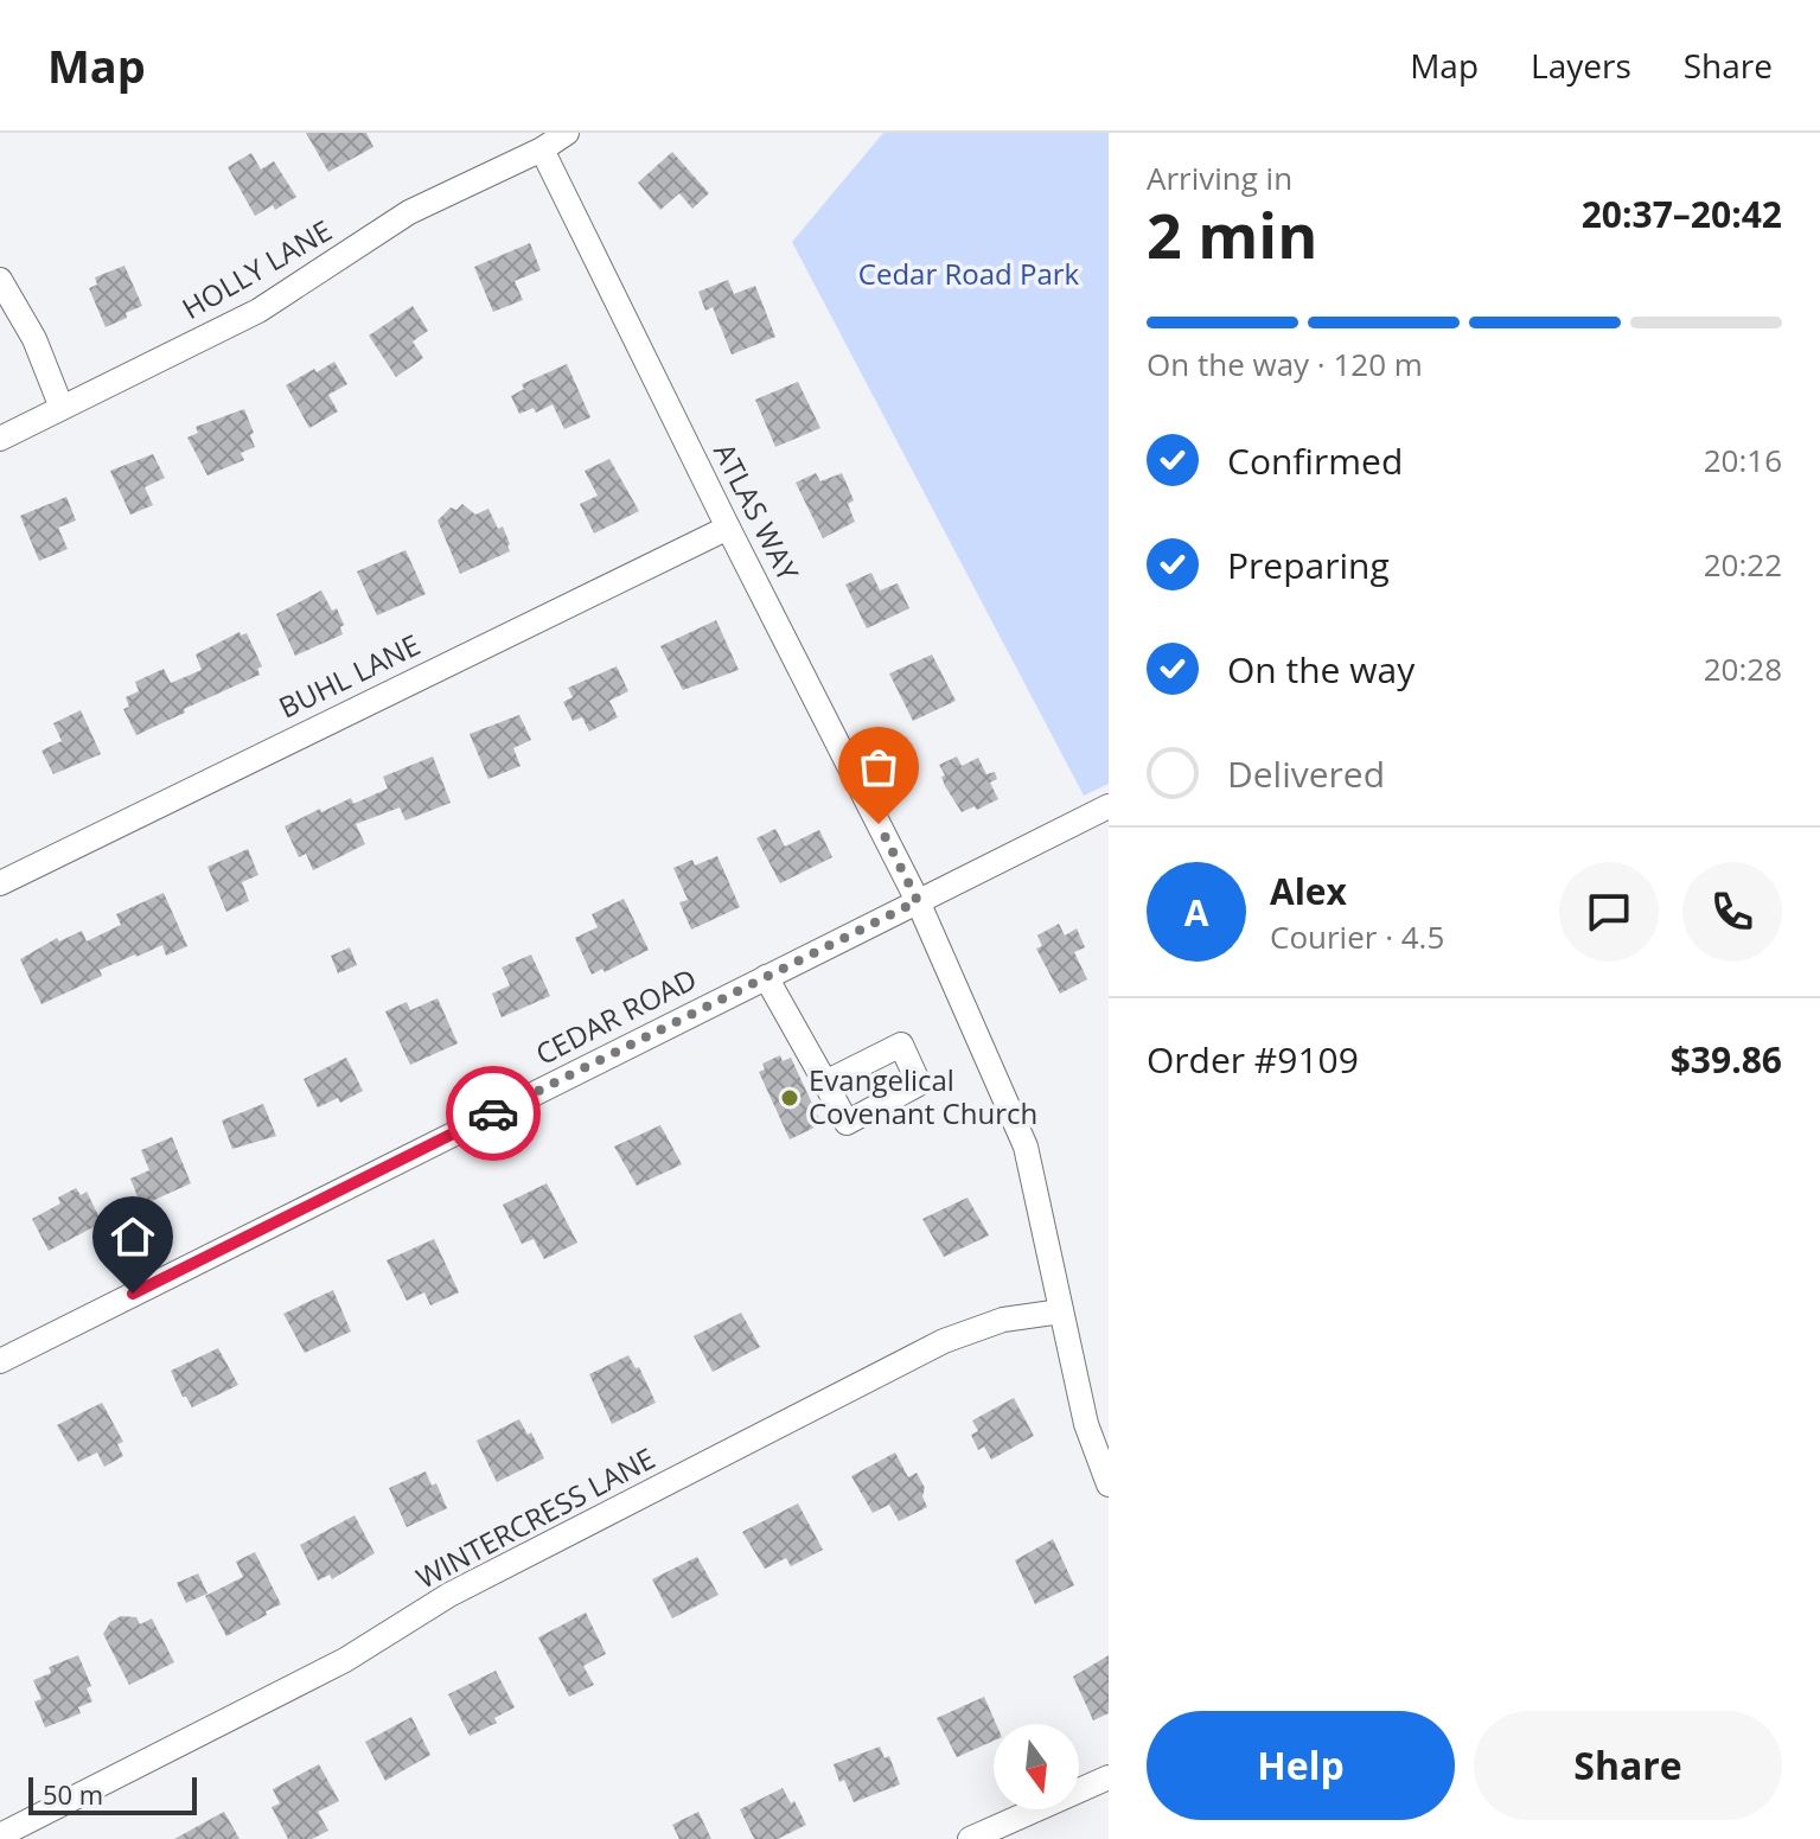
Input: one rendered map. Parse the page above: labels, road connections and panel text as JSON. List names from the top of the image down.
{
  "streets": {
    "street": [
      "HOLLY LANE",
      "ATLAS WAY",
      "BUHL LANE",
      "CEDAR ROAD",
      "WINTERCRESS LANE"
    ]
  },
  "crossings": [
    ["HOLLY LANE", "ATLAS WAY"],
    ["ATLAS WAY", "BUHL LANE"],
    ["ATLAS WAY", "CEDAR ROAD"],
    ["ATLAS WAY", "WINTERCRESS LANE"]
  ],
  "parks": ["Cedar Road Park"],
  "places": ["Evangelical Covenant Church"],
  "scale_bar": "50 m",
  "north": "bottom",
  "page": {
    "header": "Map",
    "nav": ["Map", "Layers", "Share"],
    "heading": ["2 min", "Arriving in", "20:37–20:42"],
    "panel": [
      "Alex",
      "Courier · 4.5",
      "Order #9109",
      "$39.86"
    ],
    "bar": "On the way · 120 m",
    "list": [
      ["Confirmed", "20:16"],
      ["Preparing", "20:22"],
      ["On the way", "20:28"],
      "Delivered"
    ],
    "round": "A",
    "buttons": ["Help", "Share"],
    "scale": "50 m"
  }
}
